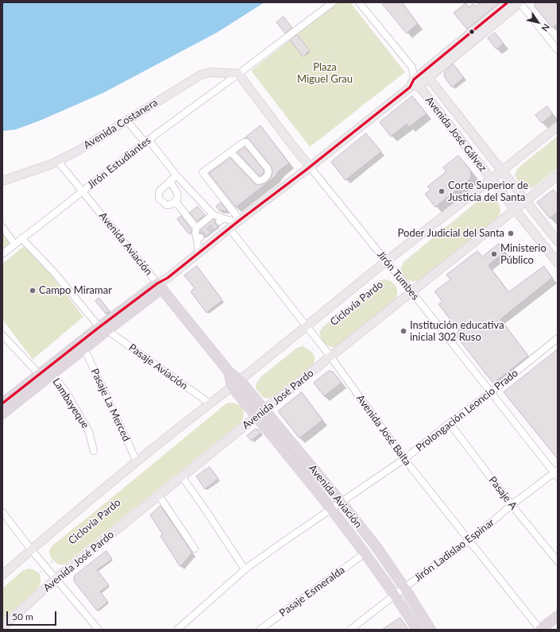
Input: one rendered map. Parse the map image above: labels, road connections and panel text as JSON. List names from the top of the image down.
{
  "streets": {
    "highway": ["Avenida Aviación"],
    "main road": [
      "Avenida Costanera",
      "Avenida José Gálvez",
      "Jirón Tumbes",
      "Avenida José Pardo"
    ],
    "street": [
      "Jirón Estudiantes",
      "Pasaje Aviación",
      "Lambayeque",
      "Pasaje La Merced",
      "Prolongación Leoncio Prado",
      "Avenida José Balta",
      "Pasaje A",
      "Jirón Ladislao Espinar",
      "Pasaje Esmeralda"
    ],
    "path": ["Ciclovía Pardo"]
  },
  "crossings": [
    ["Avenida Costanera", "Jirón Estudiantes"],
    ["Avenida Costanera", "Avenida Aviación"],
    ["Avenida Costanera", "Jirón Tumbes"],
    ["Avenida José Gálvez", "Ciclovía Pardo"],
    ["Avenida José Gálvez", "Avenida José Pardo"],
    ["Jirón Estudiantes", "Avenida Aviación"],
    ["Jirón Estudiantes", "Jirón Tumbes"],
    ["Jirón Estudiantes", "Pasaje Aviación"],
    ["Avenida Aviación", "Ciclovía Pardo"],
    ["Avenida Aviación", "Avenida José Pardo"],
    ["Avenida Aviación", "Prolongación Leoncio Prado"],
    ["Avenida Aviación", "Jirón Ladislao Espinar"],
    ["Avenida Aviación", "Pasaje Esmeralda"],
    ["Jirón Tumbes", "Ciclovía Pardo"],
    ["Jirón Tumbes", "Avenida José Pardo"],
    ["Jirón Tumbes", "Prolongación Leoncio Prado"],
    ["Jirón Tumbes", "Jirón Ladislao Espinar"],
    ["Ciclovía Pardo", "Avenida José Balta"],
    ["Avenida José Pardo", "Avenida José Balta"],
    ["Prolongación Leoncio Prado", "Avenida José Balta"],
    ["Prolongación Leoncio Prado", "Pasaje A"],
    ["Avenida José Balta", "Jirón Ladislao Espinar"],
    ["Pasaje A", "Jirón Ladislao Espinar"]
  ],
  "parks": ["Plaza Miguel Grau"],
  "places": [
    "Corte Superior de Justicia del Santa",
    "Poder Judicial del Santa",
    "Ministerio Público",
    "Campo Miramar",
    "Institución educativa inicial 302 Ruso"
  ],
  "scale_bar": "50 m",
  "north": "bottom right"
}
